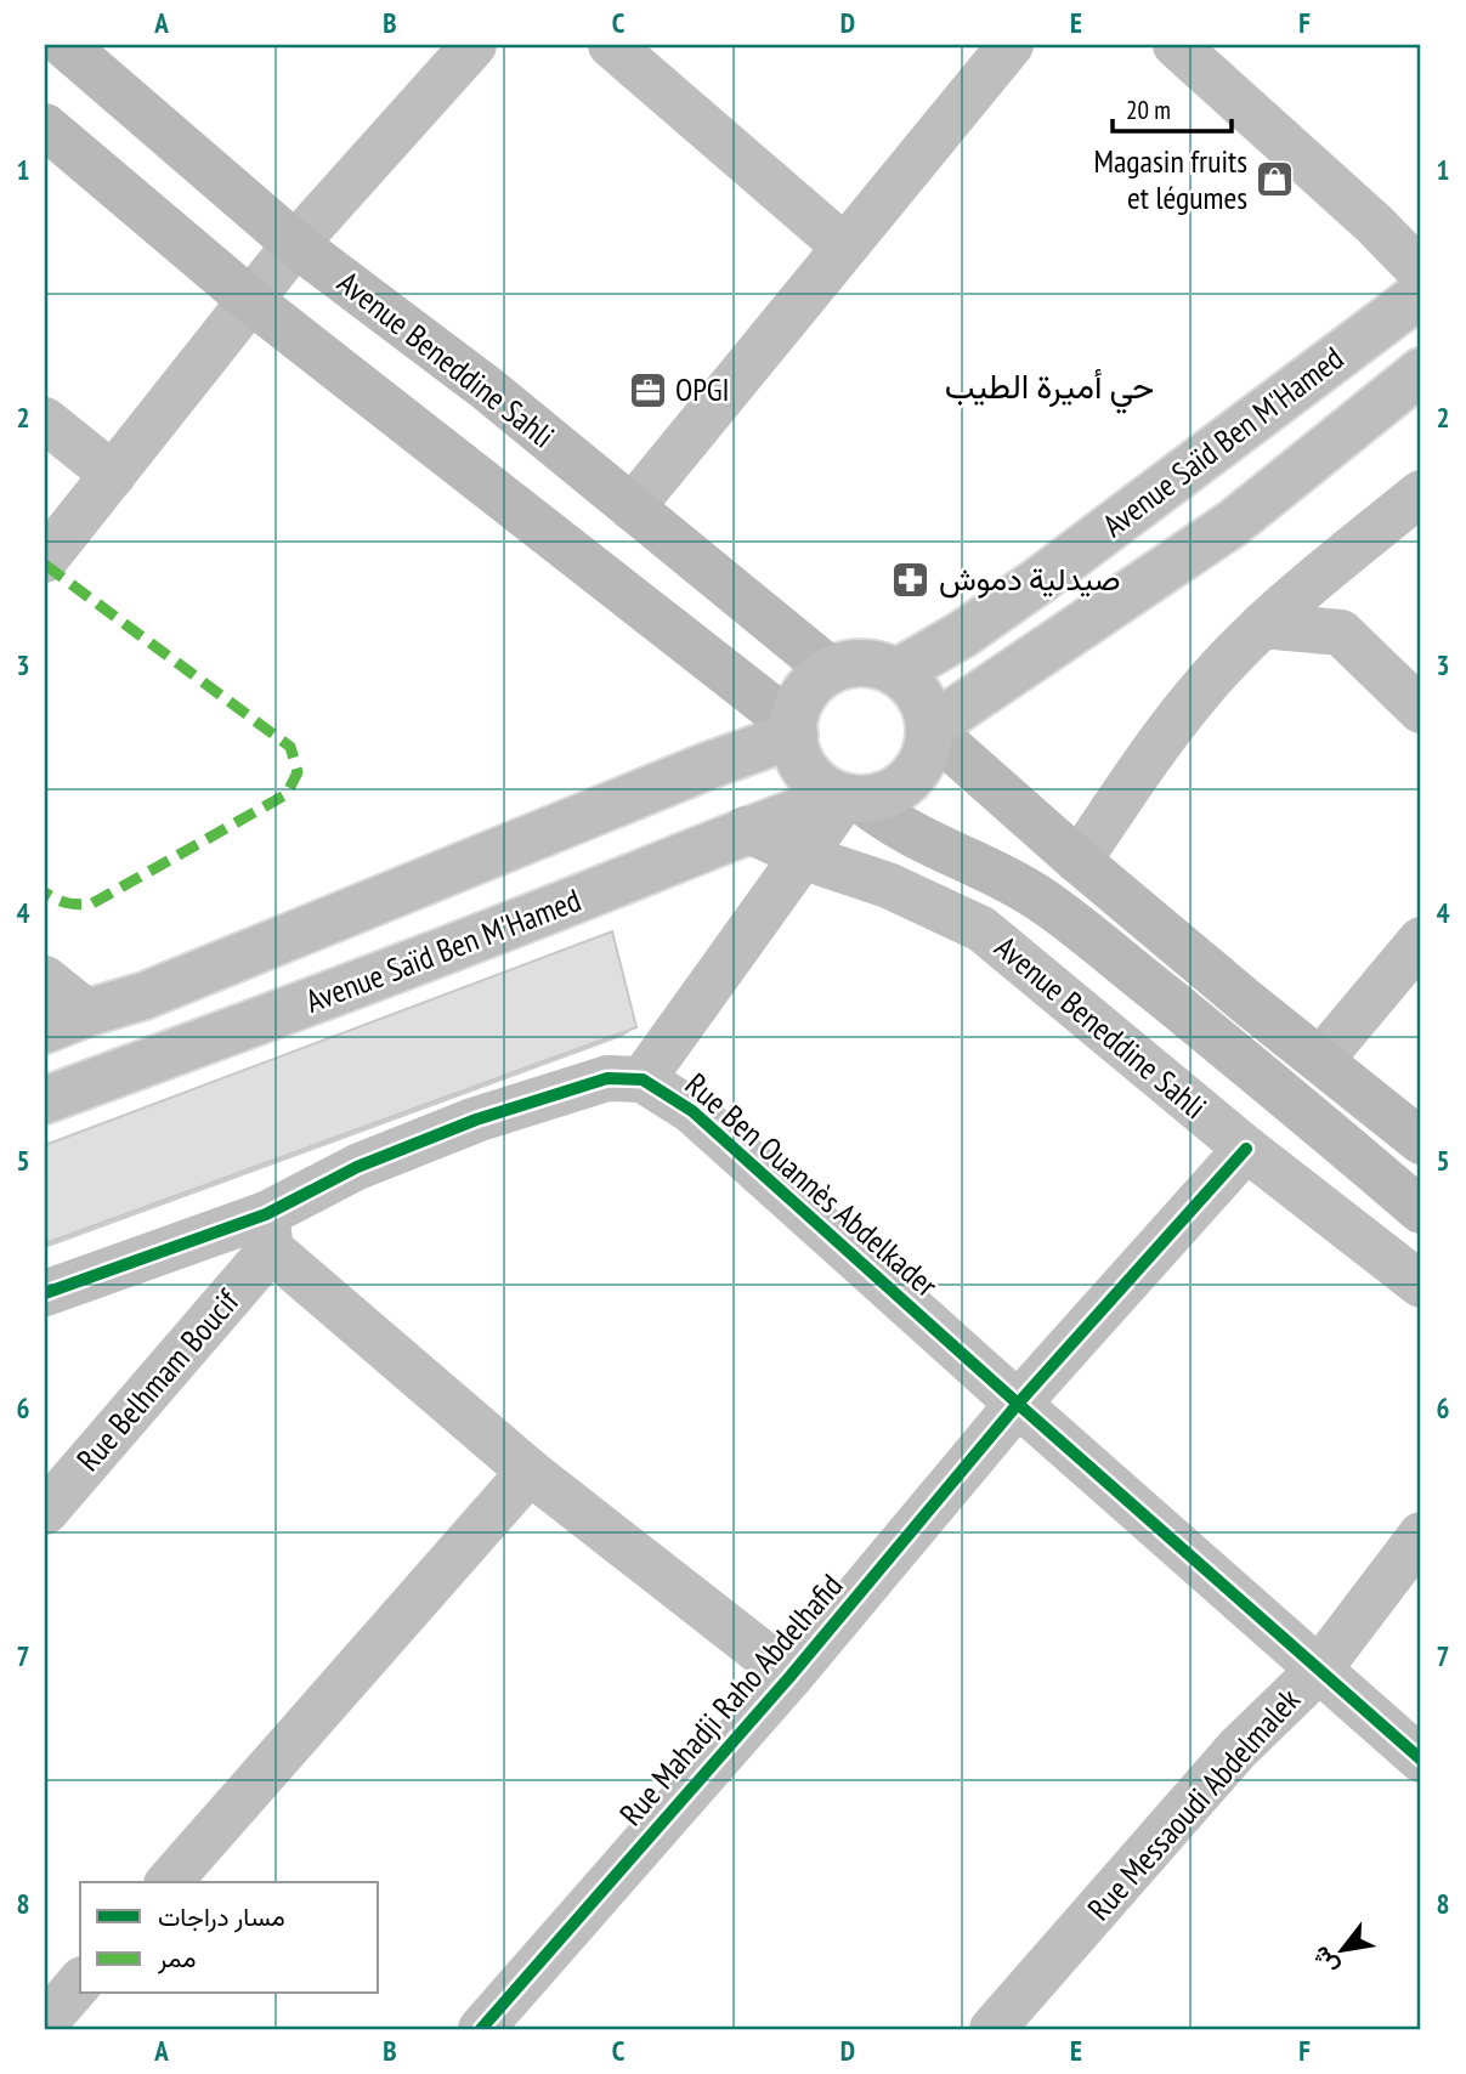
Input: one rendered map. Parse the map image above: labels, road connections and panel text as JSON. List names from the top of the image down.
{
  "streets": {
    "street": [
      "Avenue Beneddine Sahli",
      "Avenue Saïd Ben M'Hamed",
      "Rue Ben Ouannès Abdelkader",
      "Rue Belhmam Boucif",
      "Rue Mahadji Raho Abdelhafid",
      "Rue Messaoudi Abdelmalek"
    ]
  },
  "crossings": [
    ["Avenue Beneddine Sahli", "Avenue Saïd Ben M'Hamed"],
    ["Avenue Beneddine Sahli", "Rue Mahadji Raho Abdelhafid"],
    ["Rue Ben Ouannès Abdelkader", "Rue Belhmam Boucif"],
    ["Rue Ben Ouannès Abdelkader", "Rue Mahadji Raho Abdelhafid"],
    ["Rue Ben Ouannès Abdelkader", "Rue Messaoudi Abdelmalek"],
    ["Rue Belhmam Boucif", "Rue Mahadji Raho Abdelhafid"]
  ],
  "districts": ["حي أميرة الطيب"],
  "places": {
    "shop": ["Magasin fruits et légumes"],
    "office": ["OPGI"],
    "pharmacy": ["صيدلية دموش"]
  },
  "legend": ["مسار دراجات", "ممر"],
  "scale_bar": "20 m",
  "north": "bottom left",
  "grid": {
    "columns": [
      "A",
      "B",
      "C",
      "D",
      "E",
      "F"
    ],
    "rows": [
      "1",
      "2",
      "3",
      "4",
      "5",
      "6",
      "7",
      "8"
    ]
  }
}
